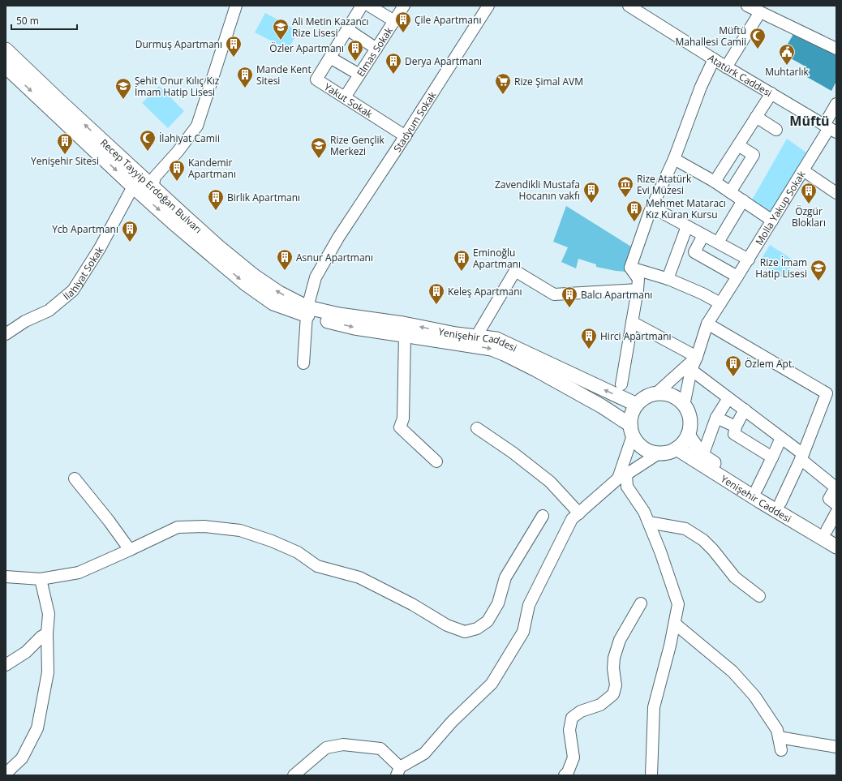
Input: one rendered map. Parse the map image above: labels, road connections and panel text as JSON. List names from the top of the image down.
{
  "streets": {
    "main road": ["Recep Tayyip Erdoğan Bulvarı", "Yenişehir Caddesi"],
    "street": [
      "Elmas Sokak",
      "Atatürk Caddesi",
      "Yakut Sokak",
      "Stadyum Sokak",
      "Molla Yakup Sokak",
      "İlahiyat Sokak"
    ]
  },
  "crossings": [
    ["Elmas Sokak", "Yakut Sokak"],
    ["Atatürk Caddesi", "Molla Yakup Sokak"],
    ["Yakut Sokak", "Stadyum Sokak"],
    ["Stadyum Sokak", "Recep Tayyip Erdoğan Bulvarı"],
    ["Stadyum Sokak", "Yenişehir Caddesi"],
    ["Recep Tayyip Erdoğan Bulvarı", "İlahiyat Sokak"],
    ["Recep Tayyip Erdoğan Bulvarı", "Yenişehir Caddesi"],
    ["Molla Yakup Sokak", "Yenişehir Caddesi"]
  ],
  "districts": ["Müftü"],
  "places": {
    "building": [
      "Çile Apartmanı",
      "Durmuş Apartmanı",
      "Özler Apartmanı",
      "Derya Apartmanı",
      "Mande Kent Sitesi",
      "Yenişehir Sitesi",
      "Kandemir Apartmanı",
      "Zavendikli Mustafa Hocanın vakfı",
      "Özgür Blokları",
      "Birlik Apartmanı",
      "Mehmet Mataracı Kız Kuran Kursu",
      "Ycb Apartmanı",
      "Asnur Apartmanı",
      "Eminoğlu Apartmanı",
      "Keleş Apartmanı",
      "Balcı Apartmanı",
      "Hirci Apartmanı",
      "Özlem Apt."
    ],
    "school or university": [
      "Ali Metin Kazancı Rize Lisesi",
      "Şehit Onur Kılıç Kız İmam Hatip Lisesi",
      "Rize Gençlik Merkezi",
      "Rize İmam Hatip Lisesi"
    ],
    "mosque": ["Müftü Mahallesi Camii", "İlahiyat Camii"],
    "public building": ["Muhtarlık"],
    "supermarket": ["Rize Şimal AVM"],
    "museum": ["Rize Atatürk Evi Müzesi"]
  },
  "scale_bar": "50 m"
}
